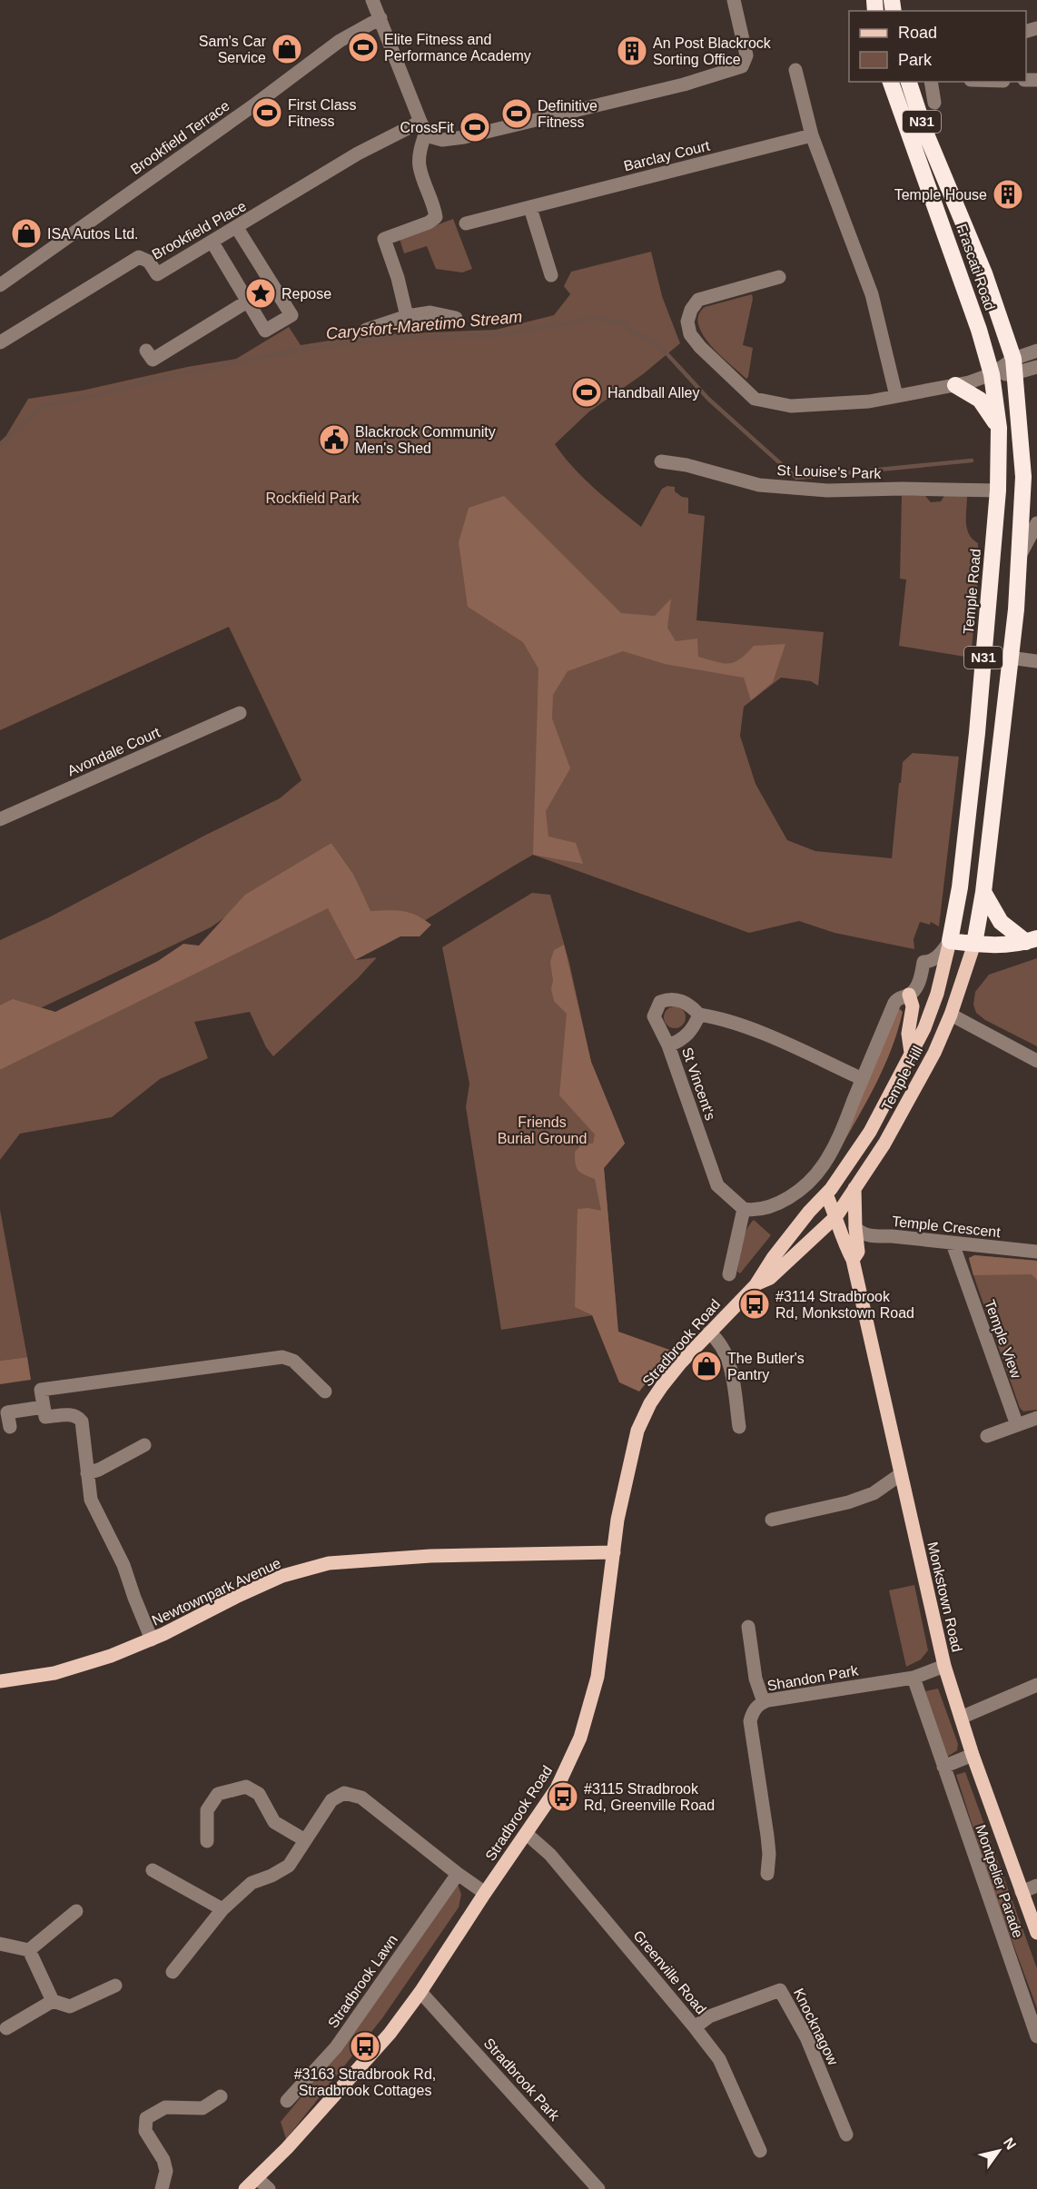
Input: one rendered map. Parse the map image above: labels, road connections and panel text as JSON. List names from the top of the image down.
{
  "streets": {
    "highway": ["N31", "Frascati Road", "Temple Road"],
    "main road": [
      "Temple Hill",
      "Stradbrook Road",
      "Newtownpark Avenue",
      "Monkstown Road"
    ],
    "street": [
      "Brookfield Terrace",
      "Barclay Court",
      "Brookfield Place",
      "St Louise's Park",
      "Avondale Court",
      "St Vincent's",
      "Temple Crescent",
      "Temple View",
      "Shandon Park",
      "Montpelier Parade",
      "Greenville Road",
      "Stradbrook Lawn",
      "Knocknagow",
      "Stradbrook Park"
    ]
  },
  "crossings": [
    ["N31", "Frascati Road"],
    ["N31", "Temple Hill"],
    ["Frascati Road", "Temple Road"],
    ["St Louise's Park", "Temple Road"],
    ["Temple Road", "Temple Hill"],
    ["Temple Hill", "Stradbrook Road"],
    ["Temple Hill", "Monkstown Road"],
    ["Temple Crescent", "Temple View"],
    ["Temple Crescent", "Monkstown Road"],
    ["Stradbrook Road", "Newtownpark Avenue"],
    ["Stradbrook Road", "Monkstown Road"],
    ["Stradbrook Road", "Greenville Road"],
    ["Stradbrook Road", "Stradbrook Park"],
    ["Monkstown Road", "Shandon Park"],
    ["Shandon Park", "Montpelier Parade"],
    ["Greenville Road", "Knocknagow"]
  ],
  "water": ["Carysfort-Maretimo Stream"],
  "parks": ["Rockfield Park", "Friends Burial Ground"],
  "places": {
    "sports": [
      "Elite Fitness and Performance Academy",
      "First Class Fitness",
      "Definitive Fitness",
      "CrossFit",
      "Handball Alley"
    ],
    "shop": ["Sam's Car Service", "ISA Autos Ltd.", "The Butler's Pantry"],
    "building": ["An Post Blackrock Sorting Office", "Temple House"],
    "place": ["Repose"],
    "public building": ["Blackrock Community Men's Shed"],
    "bus stop": ["#3114 Stradbrook Rd, Monkstown Road", "#3115 Stradbrook Rd, Greenville Road", "#3163 Stradbrook Rd, Stradbrook Cottages"]
  },
  "legend": ["Road", "Park"],
  "north": "top right"
}
